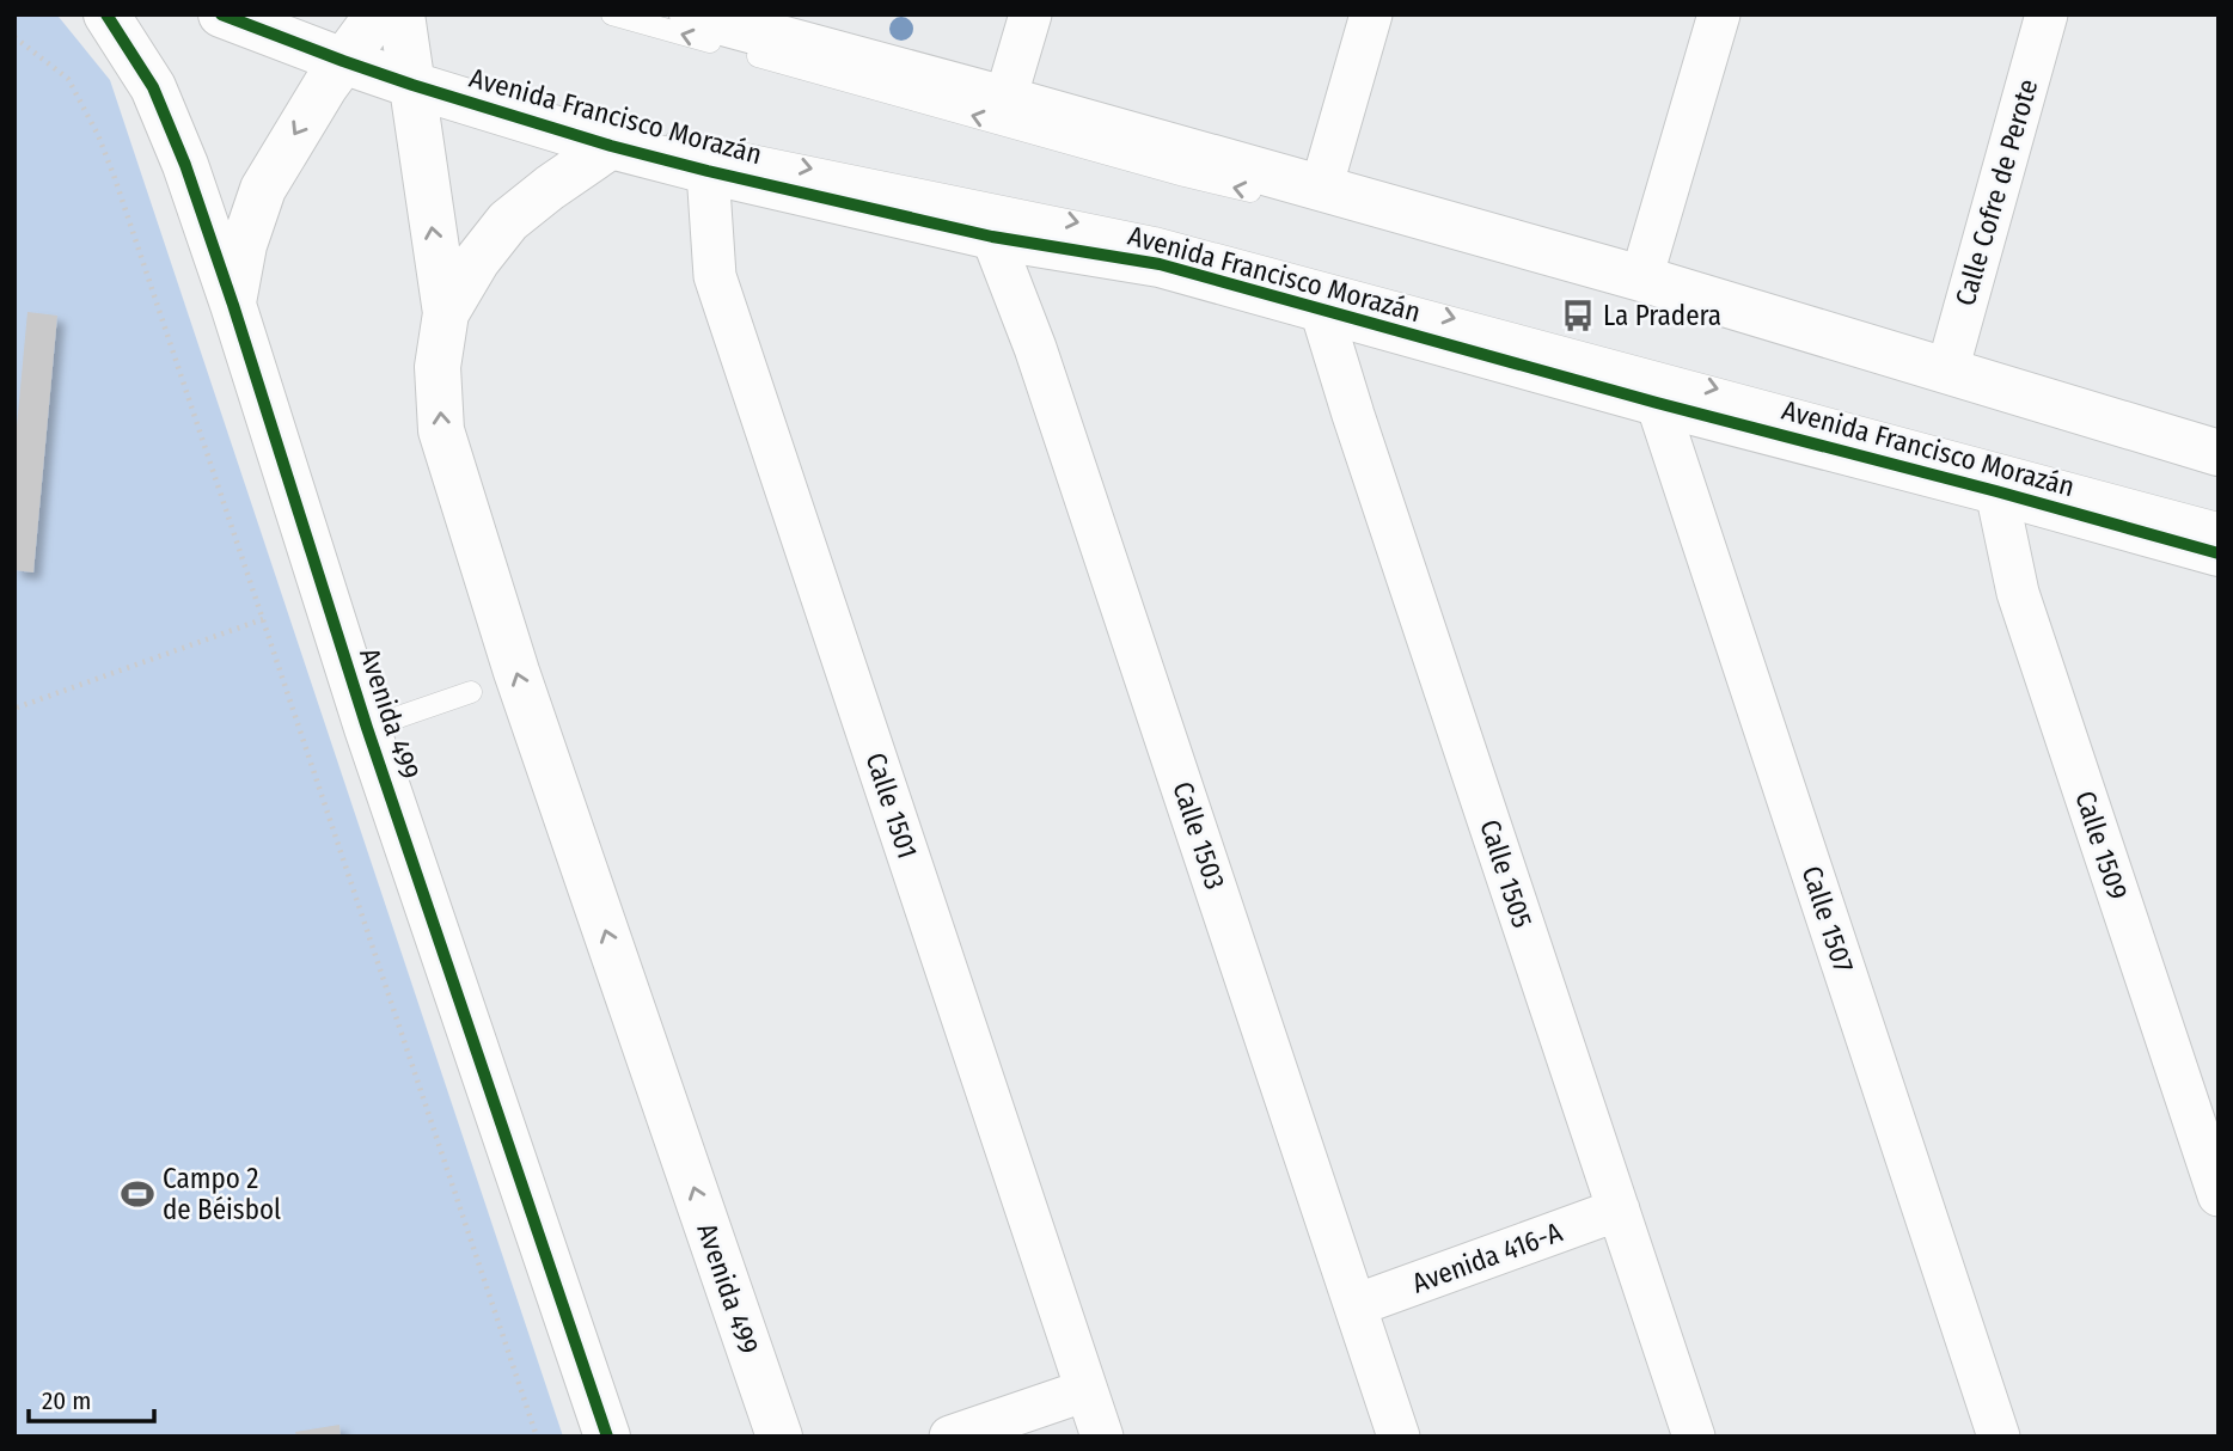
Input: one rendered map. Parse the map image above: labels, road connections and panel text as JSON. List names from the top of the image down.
{
  "streets": {
    "street": [
      "Avenida Francisco Morazán",
      "Calle Cofre de Perote",
      "Avenida 499",
      "Calle 1501",
      "Calle 1503",
      "Calle 1509",
      "Calle 1505",
      "Calle 1507",
      "Avenida 416-A"
    ]
  },
  "crossings": [
    ["Avenida Francisco Morazán", "Avenida 499"],
    ["Avenida Francisco Morazán", "Calle 1501"],
    ["Avenida Francisco Morazán", "Calle 1503"],
    ["Avenida Francisco Morazán", "Calle 1509"],
    ["Avenida Francisco Morazán", "Calle 1505"],
    ["Avenida Francisco Morazán", "Calle 1507"],
    ["Calle 1503", "Avenida 416-A"],
    ["Calle 1505", "Avenida 416-A"]
  ],
  "places": {
    "bus stop": ["La Pradera"],
    "sports": ["Campo 2 de Béisbol"]
  },
  "scale_bar": "20 m"
}
